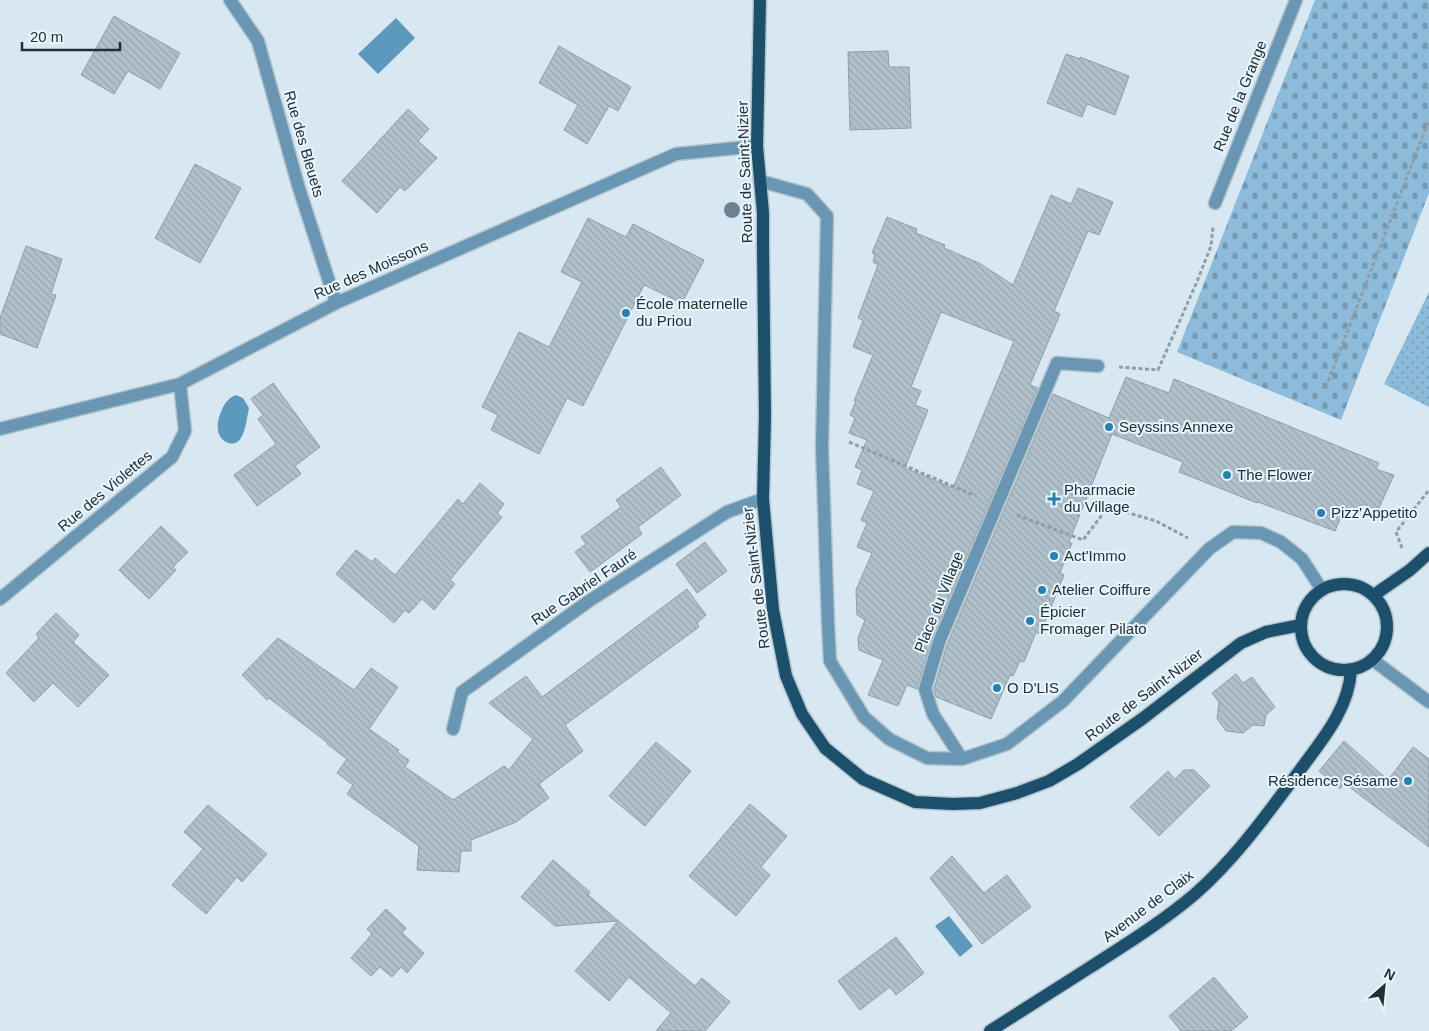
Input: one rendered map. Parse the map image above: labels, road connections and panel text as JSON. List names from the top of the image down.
{
  "streets": {
    "main road": ["Route de Saint-Nizier", "Avenue de Claix"],
    "street": [
      "Rue de la Grange",
      "Rue des Bleuets",
      "Rue des Moissons",
      "Rue des Violettes",
      "Rue Gabriel Fauré",
      "Place du Village"
    ]
  },
  "crossings": [
    ["Rue des Bleuets", "Rue des Moissons"],
    ["Route de Saint-Nizier", "Rue des Moissons"],
    ["Route de Saint-Nizier", "Rue Gabriel Fauré"],
    ["Route de Saint-Nizier", "Avenue de Claix"],
    ["Rue des Moissons", "Rue des Violettes"]
  ],
  "places": {
    "other": [
      "École maternelle du Priou",
      "Seyssins Annexe",
      "The Flower",
      "Pizz'Appetito",
      "Act'Immo",
      "Atelier Coiffure",
      "Épicier Fromager Pilato",
      "O D'LIS",
      "Résidence Sésame"
    ],
    "health": ["Pharmacie du Village"]
  },
  "scale_bar": "20 m",
  "north": "top right"
}
